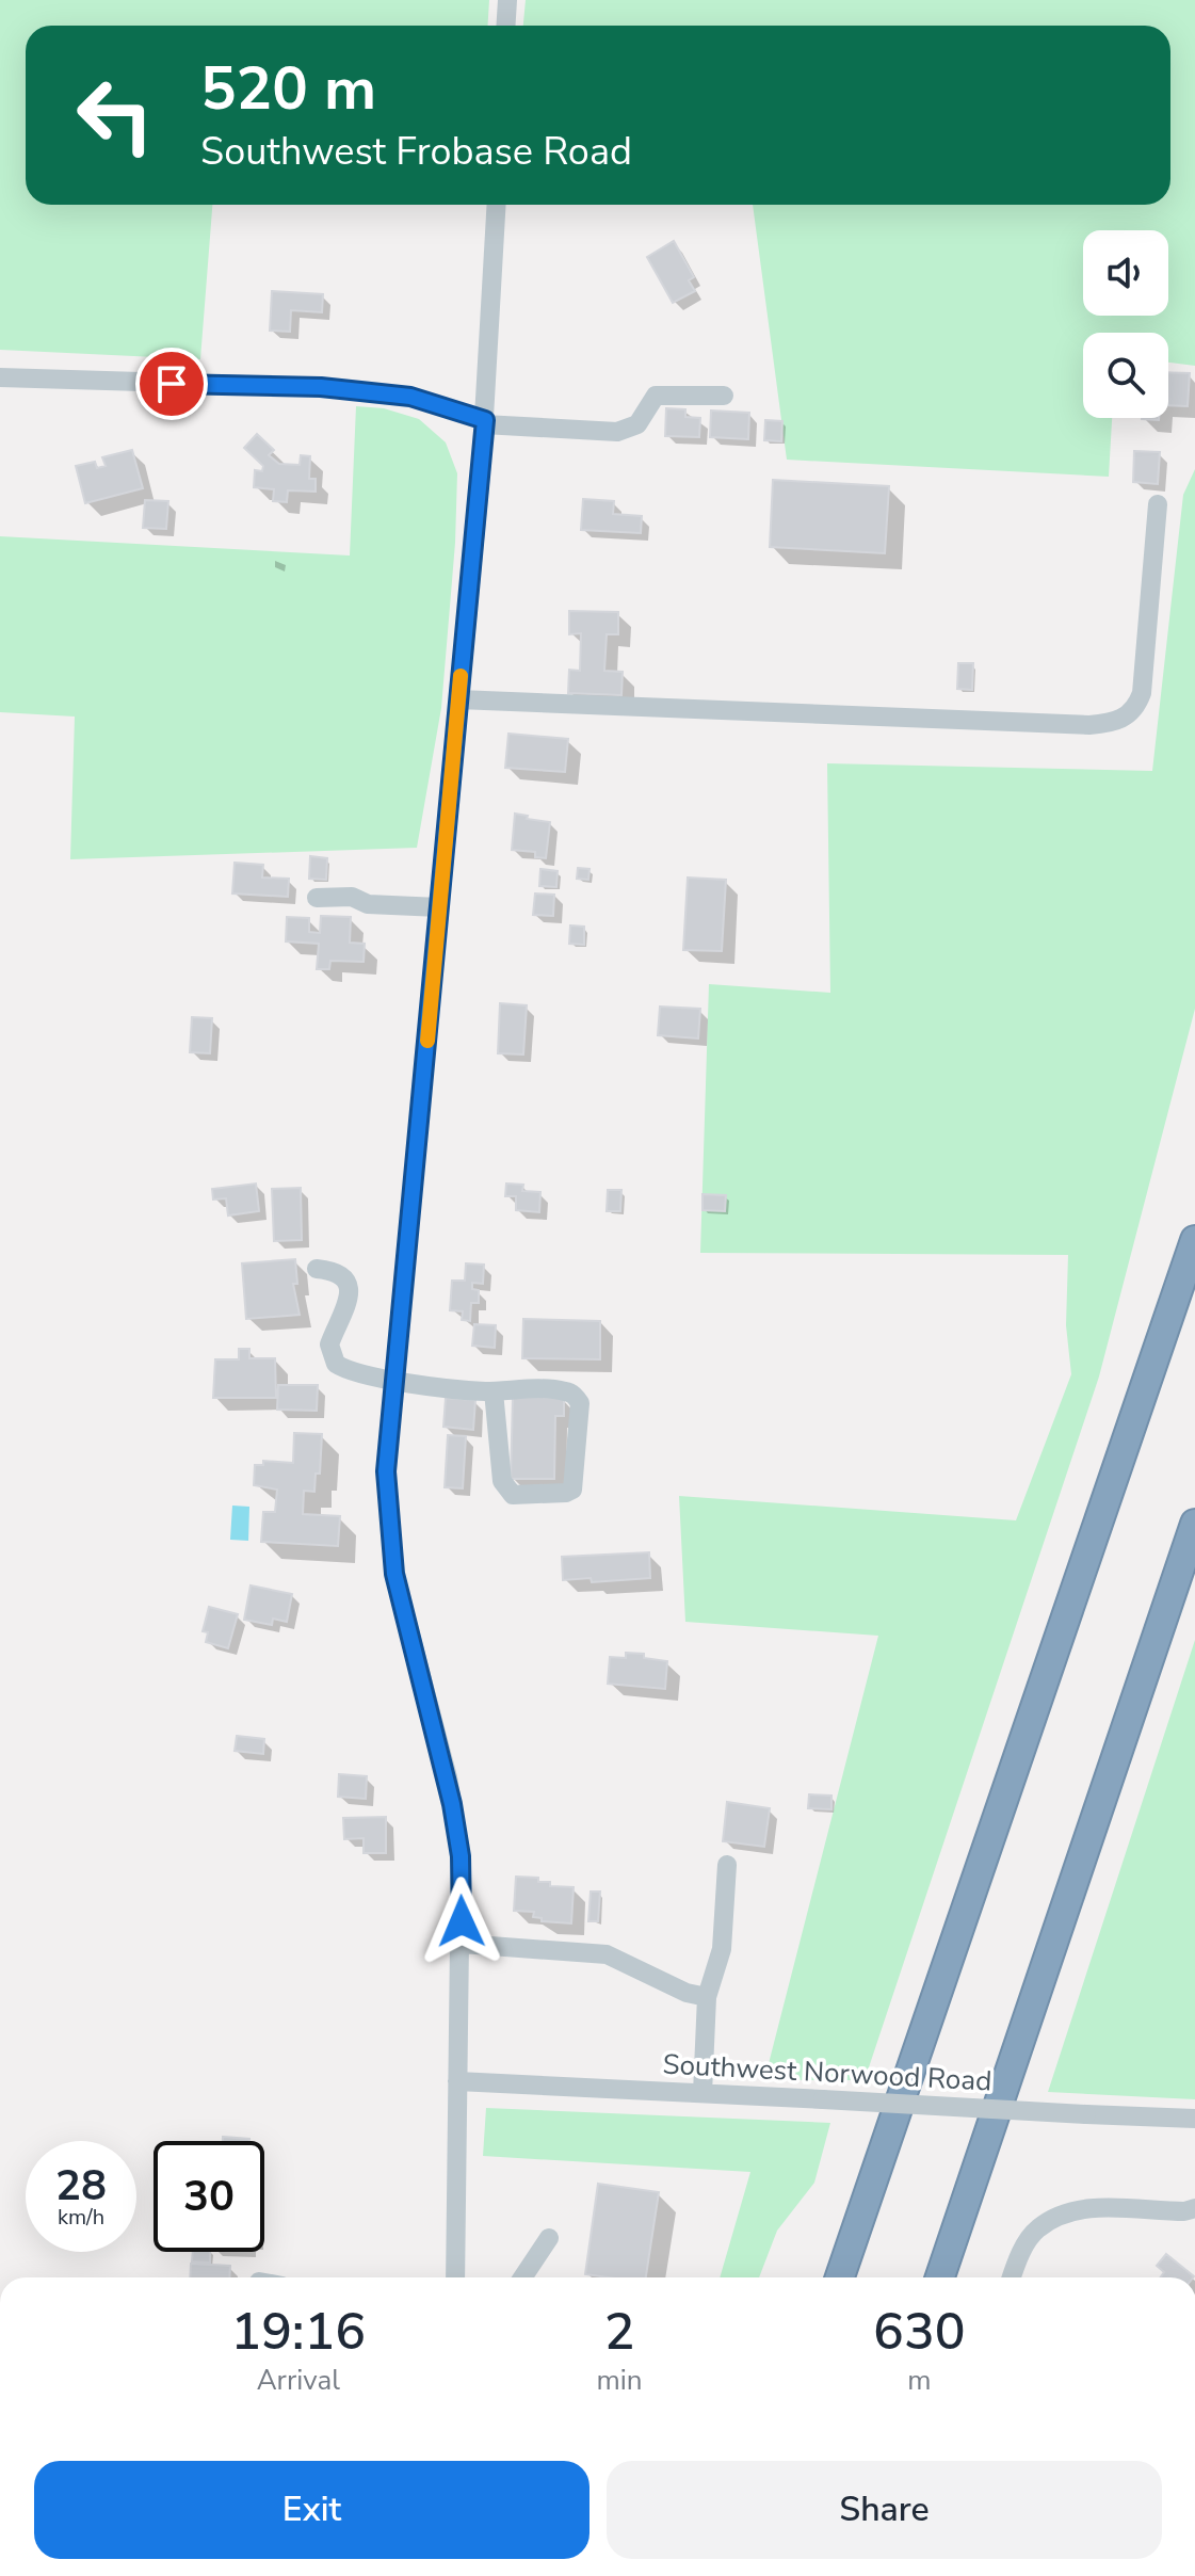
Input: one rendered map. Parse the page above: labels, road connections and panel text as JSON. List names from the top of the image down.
{
  "streets": {
    "street": ["Southwest Norwood Road"]
  },
  "page": {
    "turn": ["520 m", "Southwest Frobase Road"],
    "speed": "28 km/h",
    "limit": "30",
    "eta": [
      "19:16",
      "Arrival",
      "2",
      "min",
      "630",
      "m"
    ],
    "buttons": ["Exit", "Share"]
  }
}
